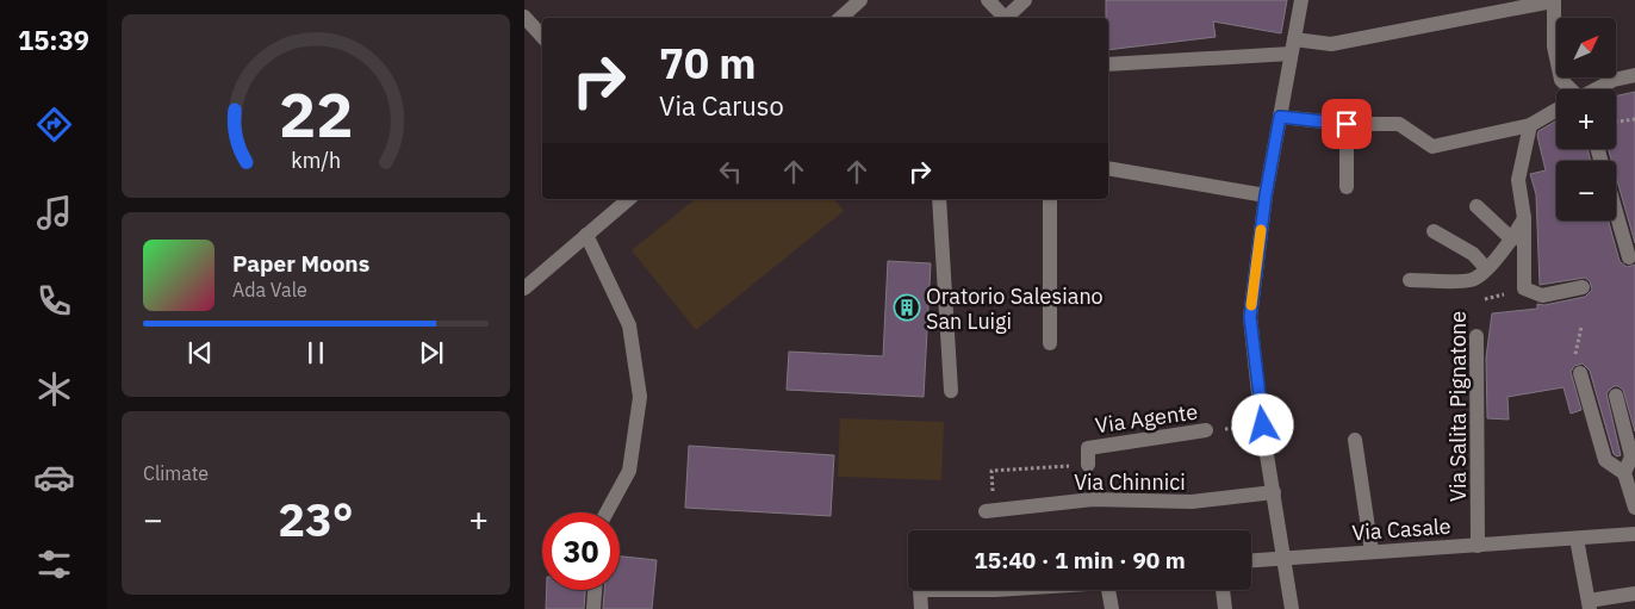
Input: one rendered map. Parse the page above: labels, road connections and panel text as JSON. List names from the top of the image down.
{
  "streets": {
    "street": [
      "Via Salita Pignatone",
      "Via Agente",
      "Via Chinnici",
      "Via Casale"
    ]
  },
  "crossings": [
    ["Via Salita Pignatone", "Via Casale"]
  ],
  "places": {
    "building": ["Oratorio Salesiano San Luigi"]
  },
  "north": "top right",
  "page": {
    "tabs": "15:39",
    "map_buttons": ["+", "−"],
    "turn": ["70 m", "Via Caruso"],
    "song": ["Paper Moons", "Ada Vale"],
    "tile": "Climate",
    "heat": ["−", "23°", "+"],
    "limit": "30",
    "trip": "15:40 · 1 min · 90 m",
    "gauge": ["22", "km/h"]
  }
}
